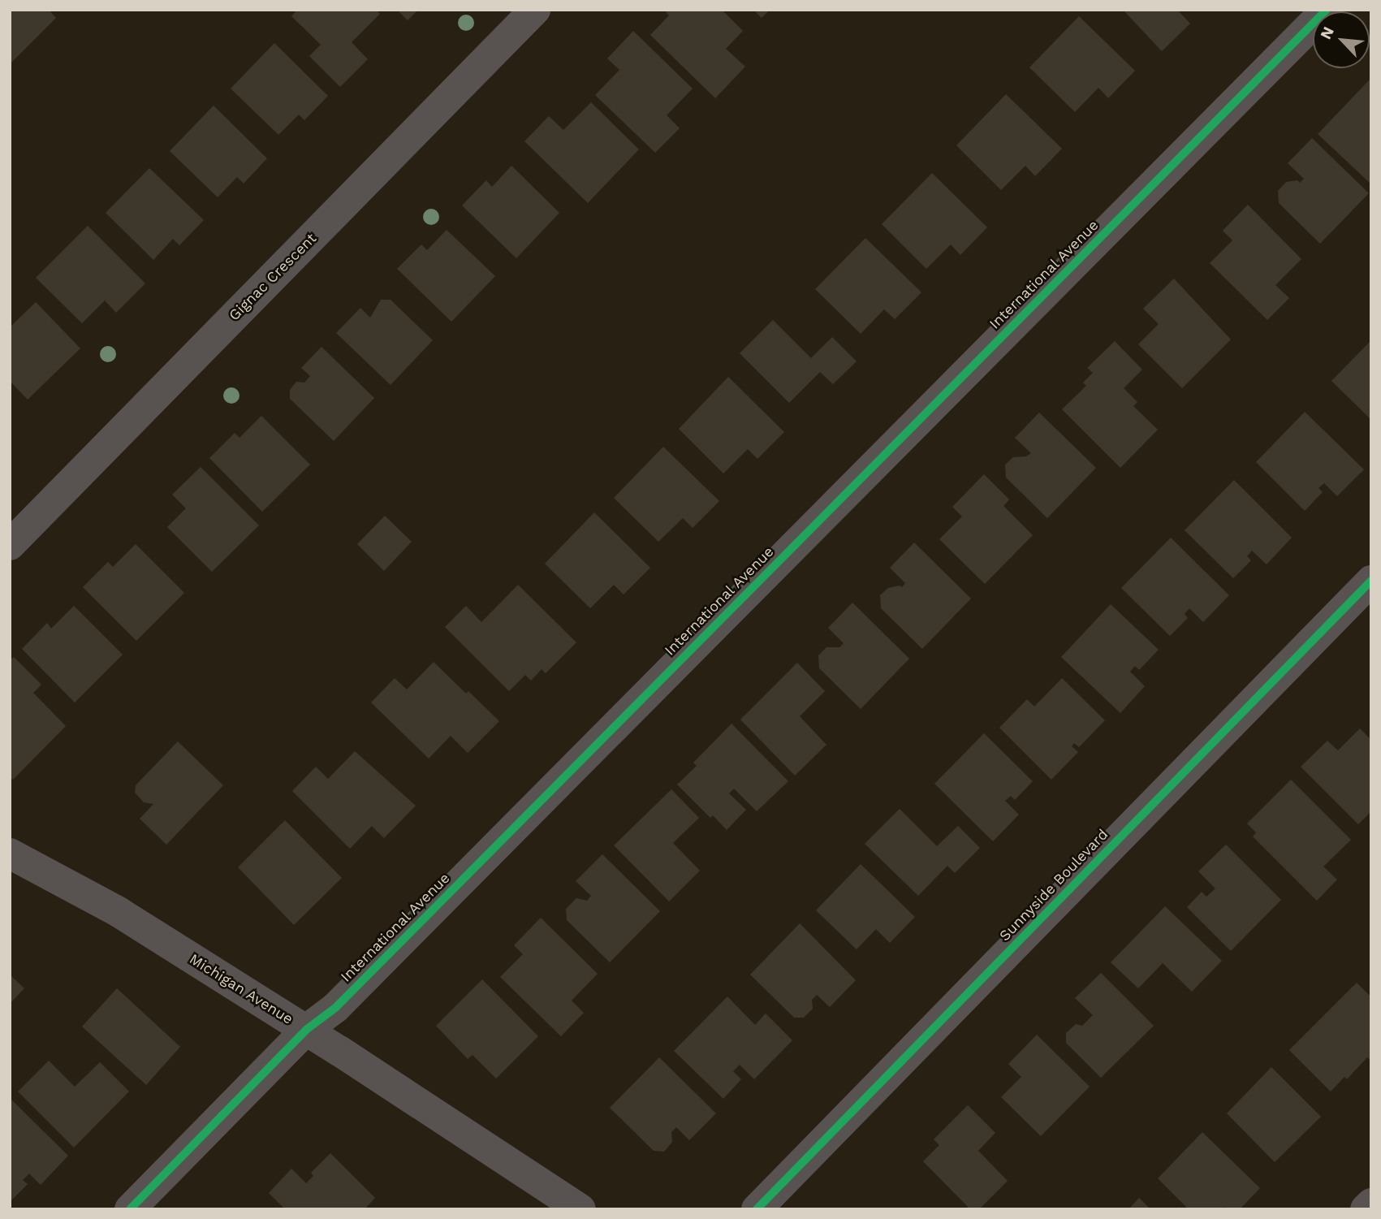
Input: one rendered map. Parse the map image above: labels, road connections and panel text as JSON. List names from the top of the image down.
{
  "streets": {
    "street": [
      "International Avenue",
      "Gignac Crescent",
      "Sunnyside Boulevard",
      "Michigan Avenue"
    ]
  },
  "crossings": [
    ["International Avenue", "Michigan Avenue"]
  ],
  "north": "top left"
}
